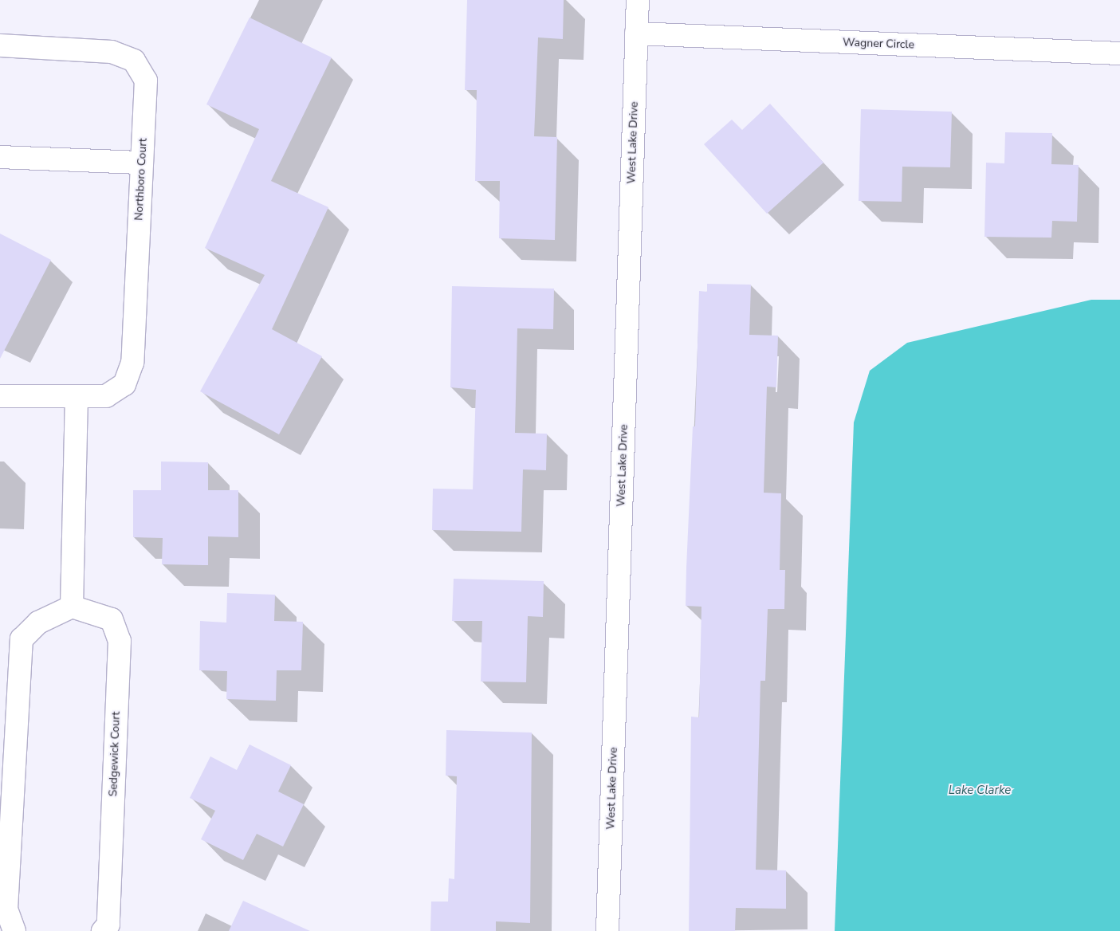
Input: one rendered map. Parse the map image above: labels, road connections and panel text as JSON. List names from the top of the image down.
{
  "streets": {
    "street": [
      "Wagner Circle",
      "West Lake Drive",
      "Northboro Court",
      "Sedgewick Court"
    ]
  },
  "crossings": [
    ["Wagner Circle", "West Lake Drive"]
  ],
  "water": ["Lake Clarke"]
}
